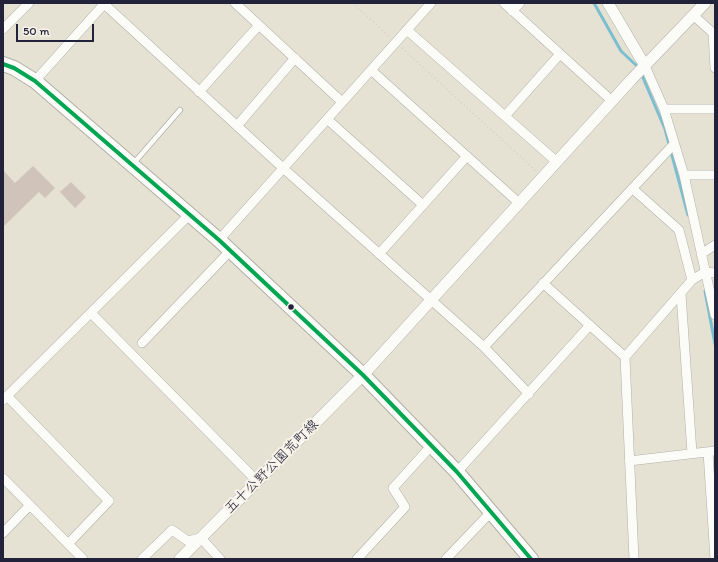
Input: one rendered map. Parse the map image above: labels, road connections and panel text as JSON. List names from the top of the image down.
{
  "streets": {
    "street": ["五十公野公園荒町線"]
  },
  "scale_bar": "50 m"
}
